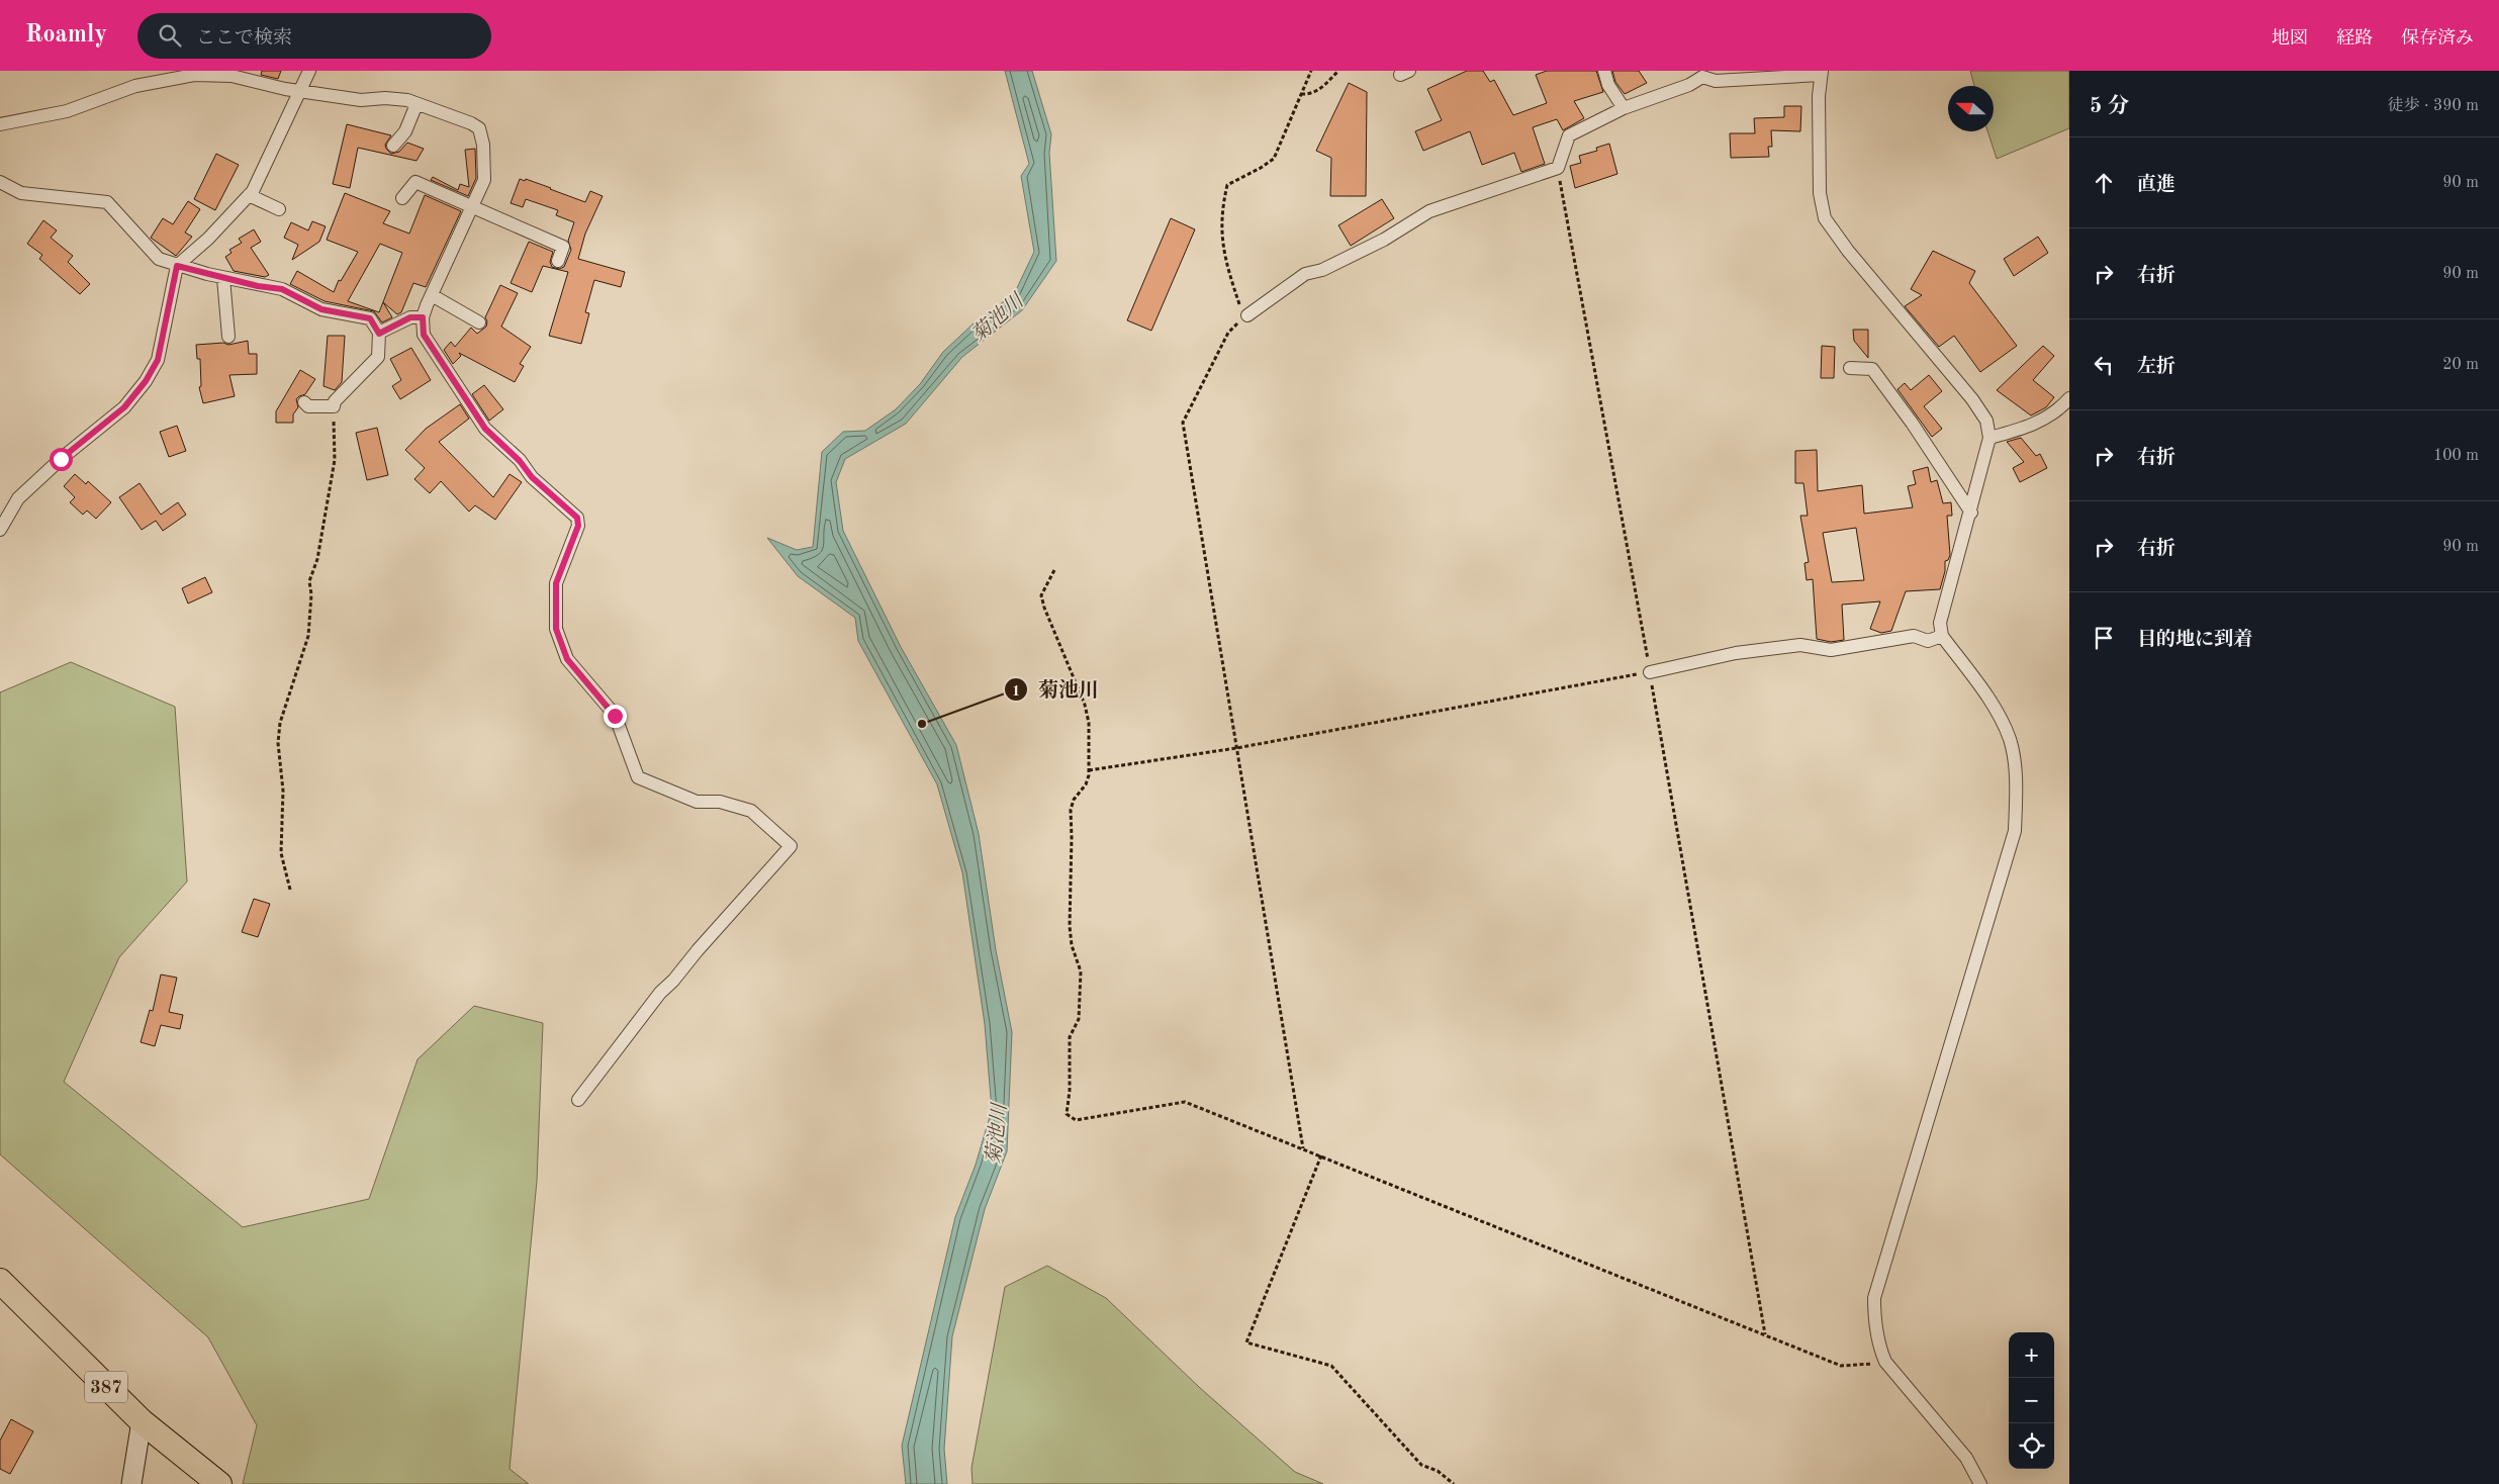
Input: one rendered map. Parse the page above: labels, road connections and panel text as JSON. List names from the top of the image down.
{
  "streets": {
    "highway": ["387"]
  },
  "water": ["菊池川"],
  "places": ["菊池川"],
  "north": "left",
  "page": {
    "header": "Roamly",
    "search": "ここで検索",
    "nav": ["地図", "経路", "保存済み"],
    "heading": ["5 分", "徒歩 · 390 m"],
    "list": [
      ["直進", "90 m"],
      ["右折", "90 m"],
      ["左折", "20 m"],
      ["右折", "100 m"],
      ["右折", "90 m"],
      "目的地に到着"
    ],
    "map_buttons": ["+", "−"]
  }
}
